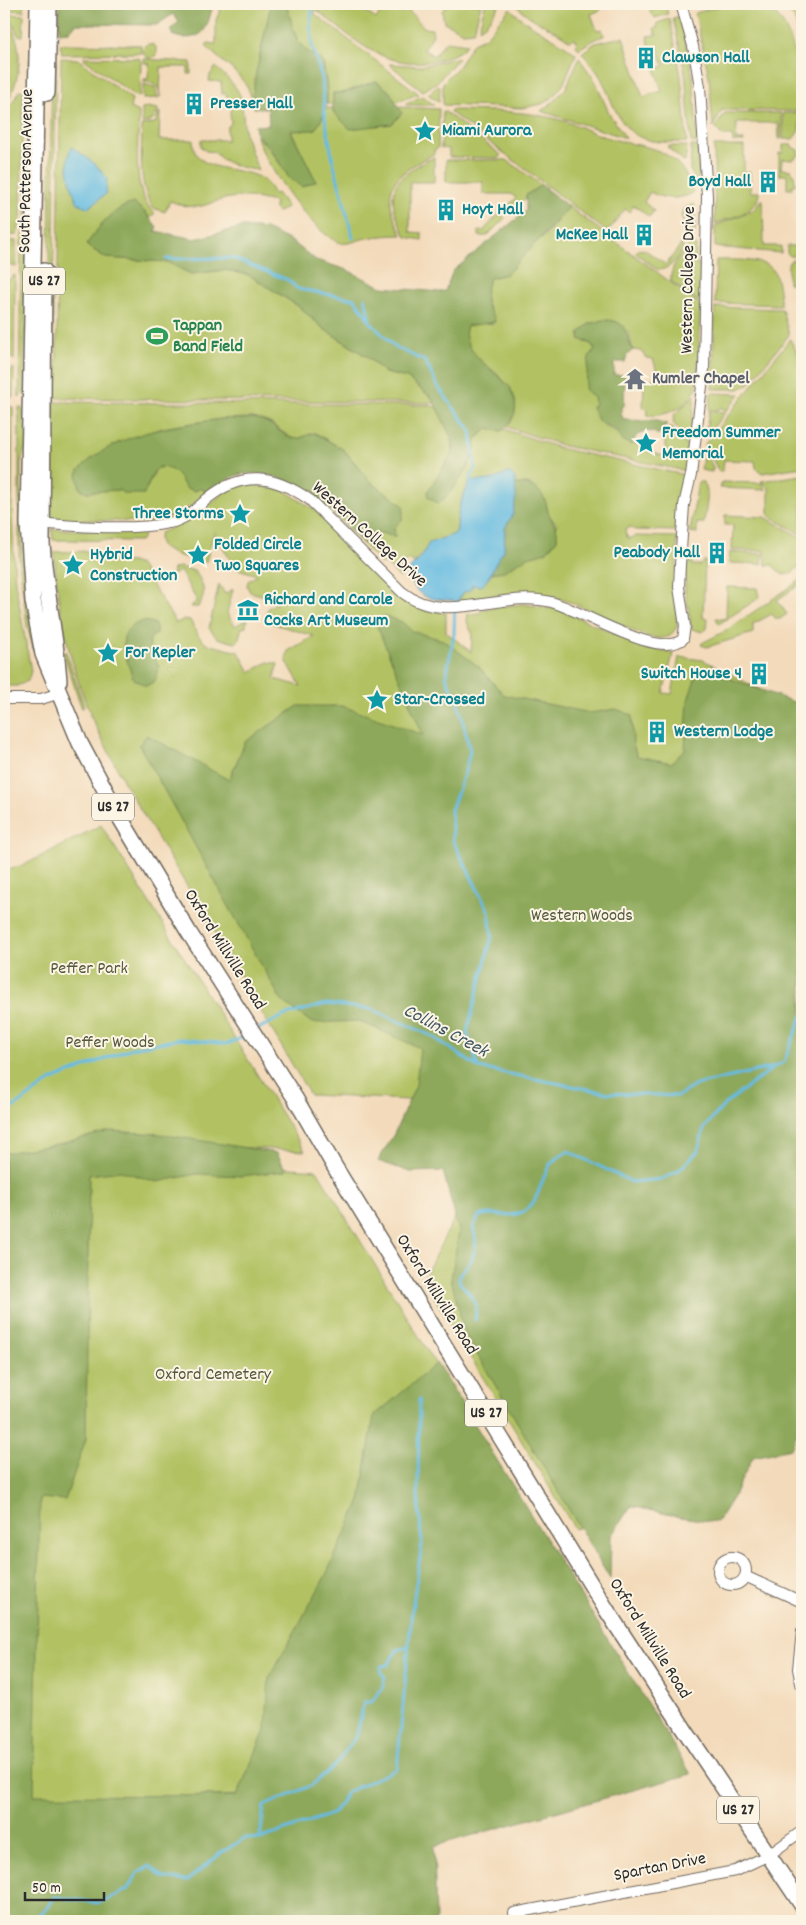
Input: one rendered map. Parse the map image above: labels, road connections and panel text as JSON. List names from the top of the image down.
{
  "streets": {
    "highway": ["South Patterson Avenue", "US 27", "Oxford Millville Road"],
    "street": ["Western College Drive", "Spartan Drive"]
  },
  "crossings": [
    ["South Patterson Avenue", "Western College Drive"],
    ["South Patterson Avenue", "Oxford Millville Road"],
    ["Oxford Millville Road", "Spartan Drive"]
  ],
  "water": ["Collins Creek"],
  "parks": [
    "Western Woods",
    "Peffer Park",
    "Peffer Woods",
    "Oxford Cemetery"
  ],
  "places": {
    "building": [
      "Clawson Hall",
      "Presser Hall",
      "Boyd Hall",
      "Hoyt Hall",
      "McKee Hall",
      "Peabody Hall",
      "Switch House 4",
      "Western Lodge"
    ],
    "place": [
      "Miami Aurora",
      "Freedom Summer Memorial",
      "Three Storms",
      "Folded Circle Two Squares",
      "Hybrid Construction",
      "For Kepler",
      "Star-Crossed"
    ],
    "sports": ["Tappan Band Field"],
    "temple": ["Kumler Chapel"],
    "museum": ["Richard and Carole Cocks Art Museum"]
  },
  "scale_bar": "50 m"
}
